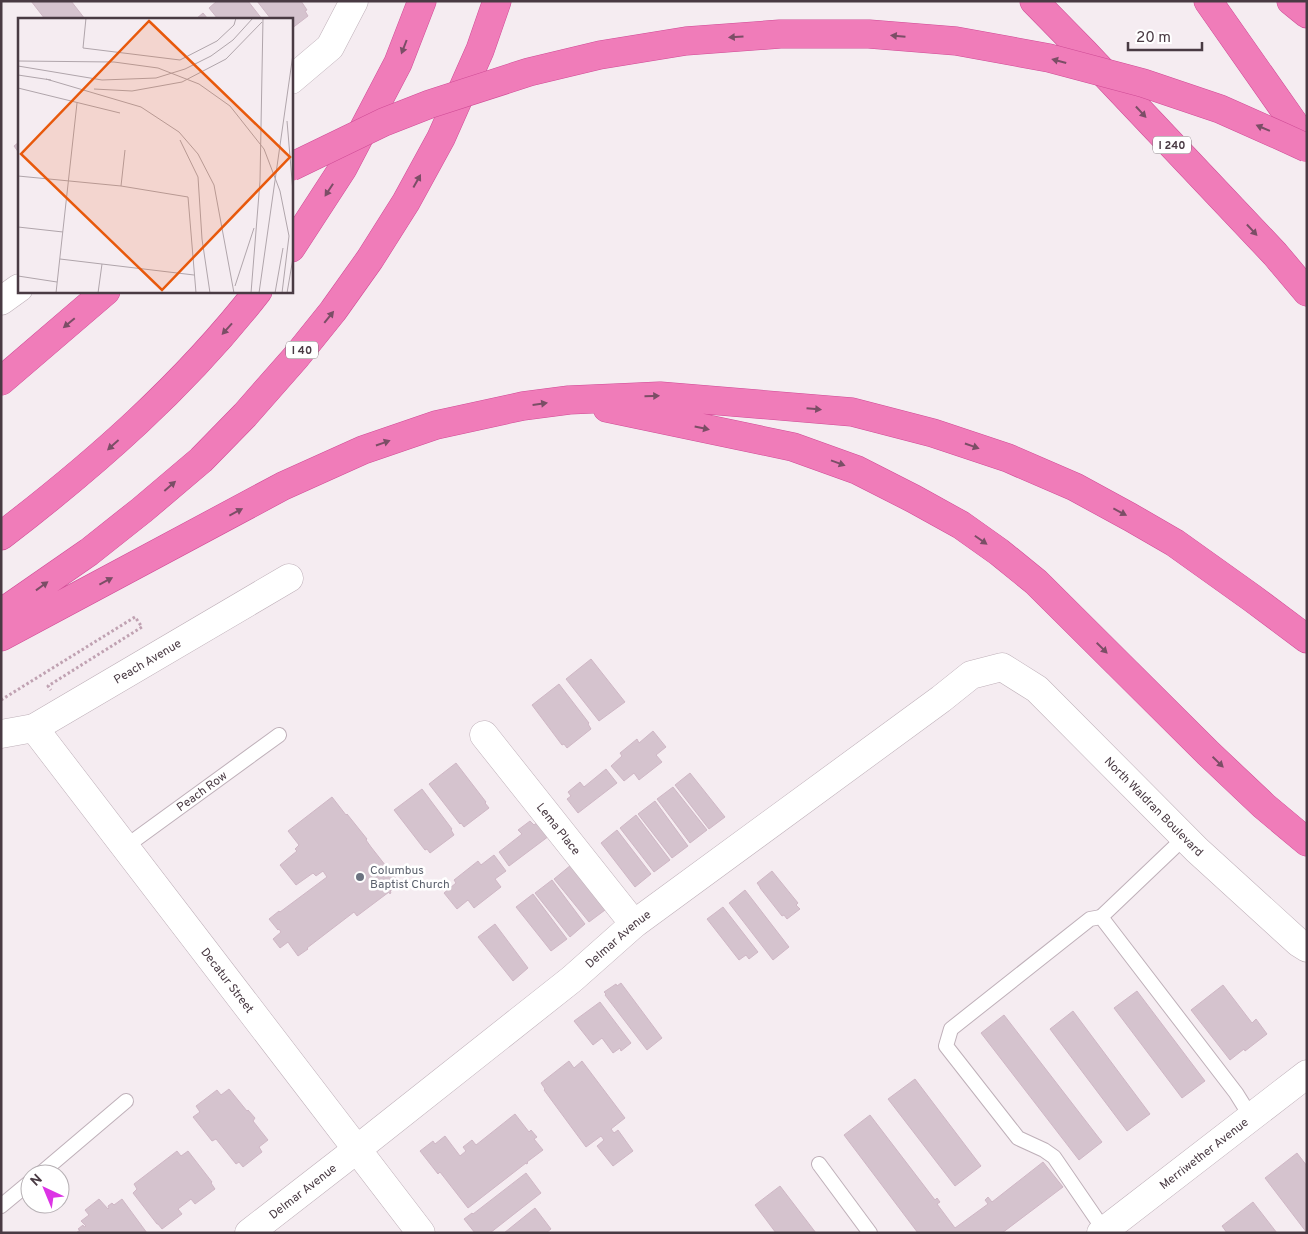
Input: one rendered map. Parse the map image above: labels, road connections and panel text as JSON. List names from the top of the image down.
{
  "streets": {
    "highway": ["I 240", "I 40"],
    "street": [
      "Peach Avenue",
      "North Waldran Boulevard",
      "Lema Place",
      "Delmar Avenue",
      "Decatur Street",
      "Merriwether Avenue"
    ],
    "lane": ["Peach Row"]
  },
  "crossings": [
    ["Peach Avenue", "Decatur Street"],
    ["Peach Row", "Decatur Street"],
    ["North Waldran Boulevard", "Delmar Avenue"],
    ["Lema Place", "Delmar Avenue"],
    ["Delmar Avenue", "Decatur Street"]
  ],
  "places": ["Columbus Baptist Church"],
  "scale_bar": "20 m",
  "north": "top left"
}
